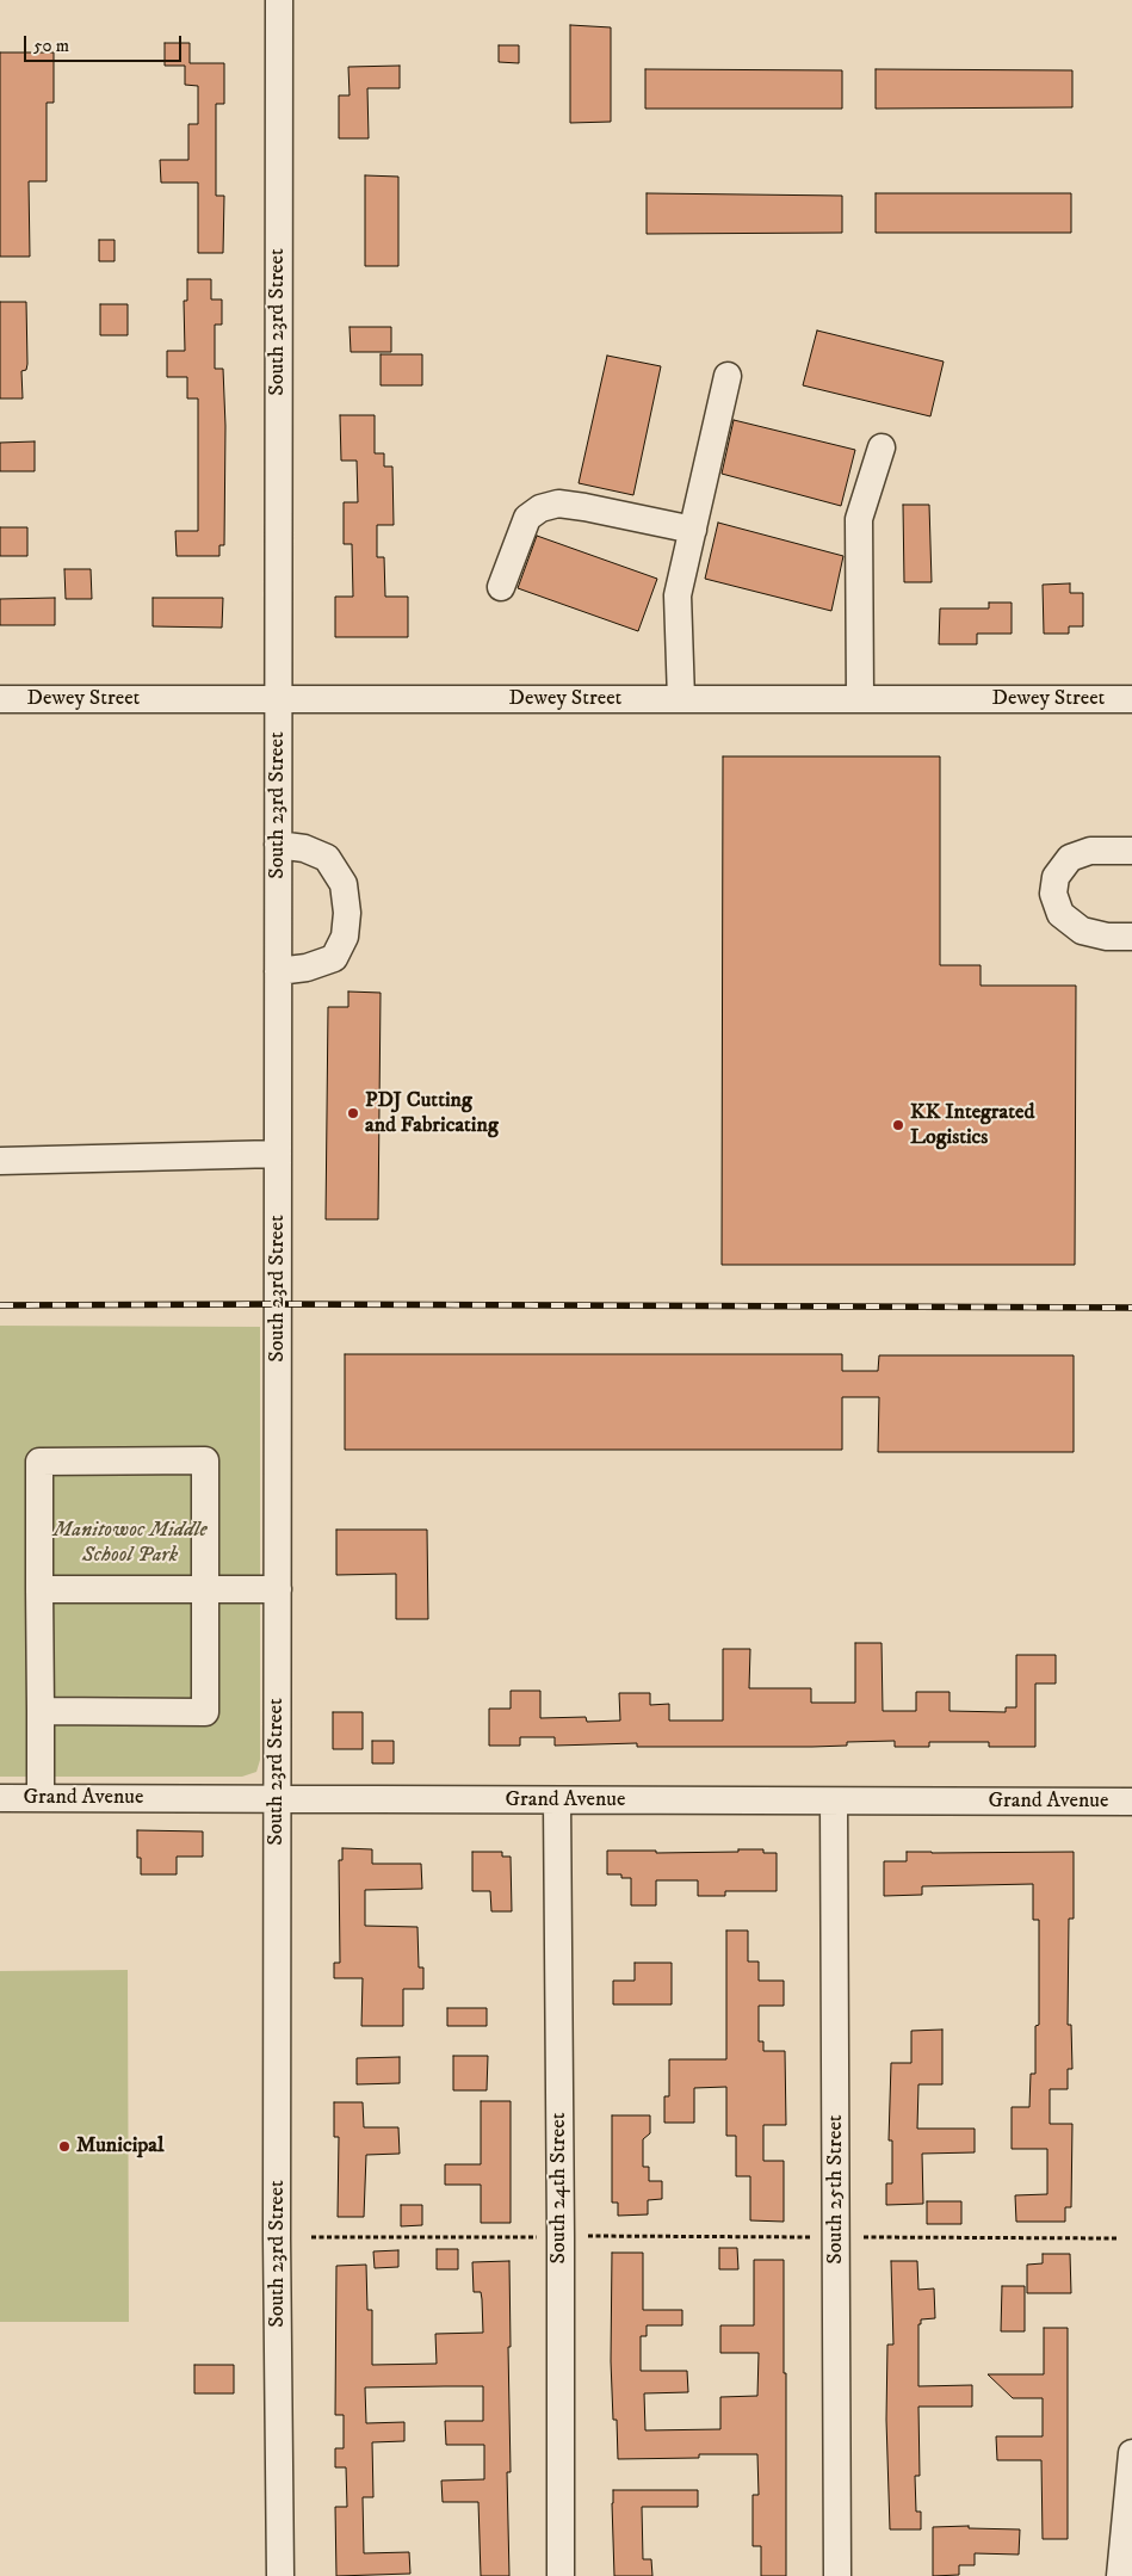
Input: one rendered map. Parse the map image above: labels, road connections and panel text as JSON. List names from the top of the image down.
{
  "streets": {
    "street": [
      "South 23rd Street",
      "Dewey Street",
      "Grand Avenue",
      "South 24th Street",
      "South 25th Street"
    ]
  },
  "crossings": [
    ["South 23rd Street", "Dewey Street"],
    ["South 23rd Street", "Grand Avenue"],
    ["Grand Avenue", "South 24th Street"],
    ["Grand Avenue", "South 25th Street"]
  ],
  "parks": ["Manitowoc Middle School Park"],
  "places": ["PDJ Cutting and Fabricating", "KK Integrated Logistics", "Municipal"],
  "scale_bar": "50 m"
}
